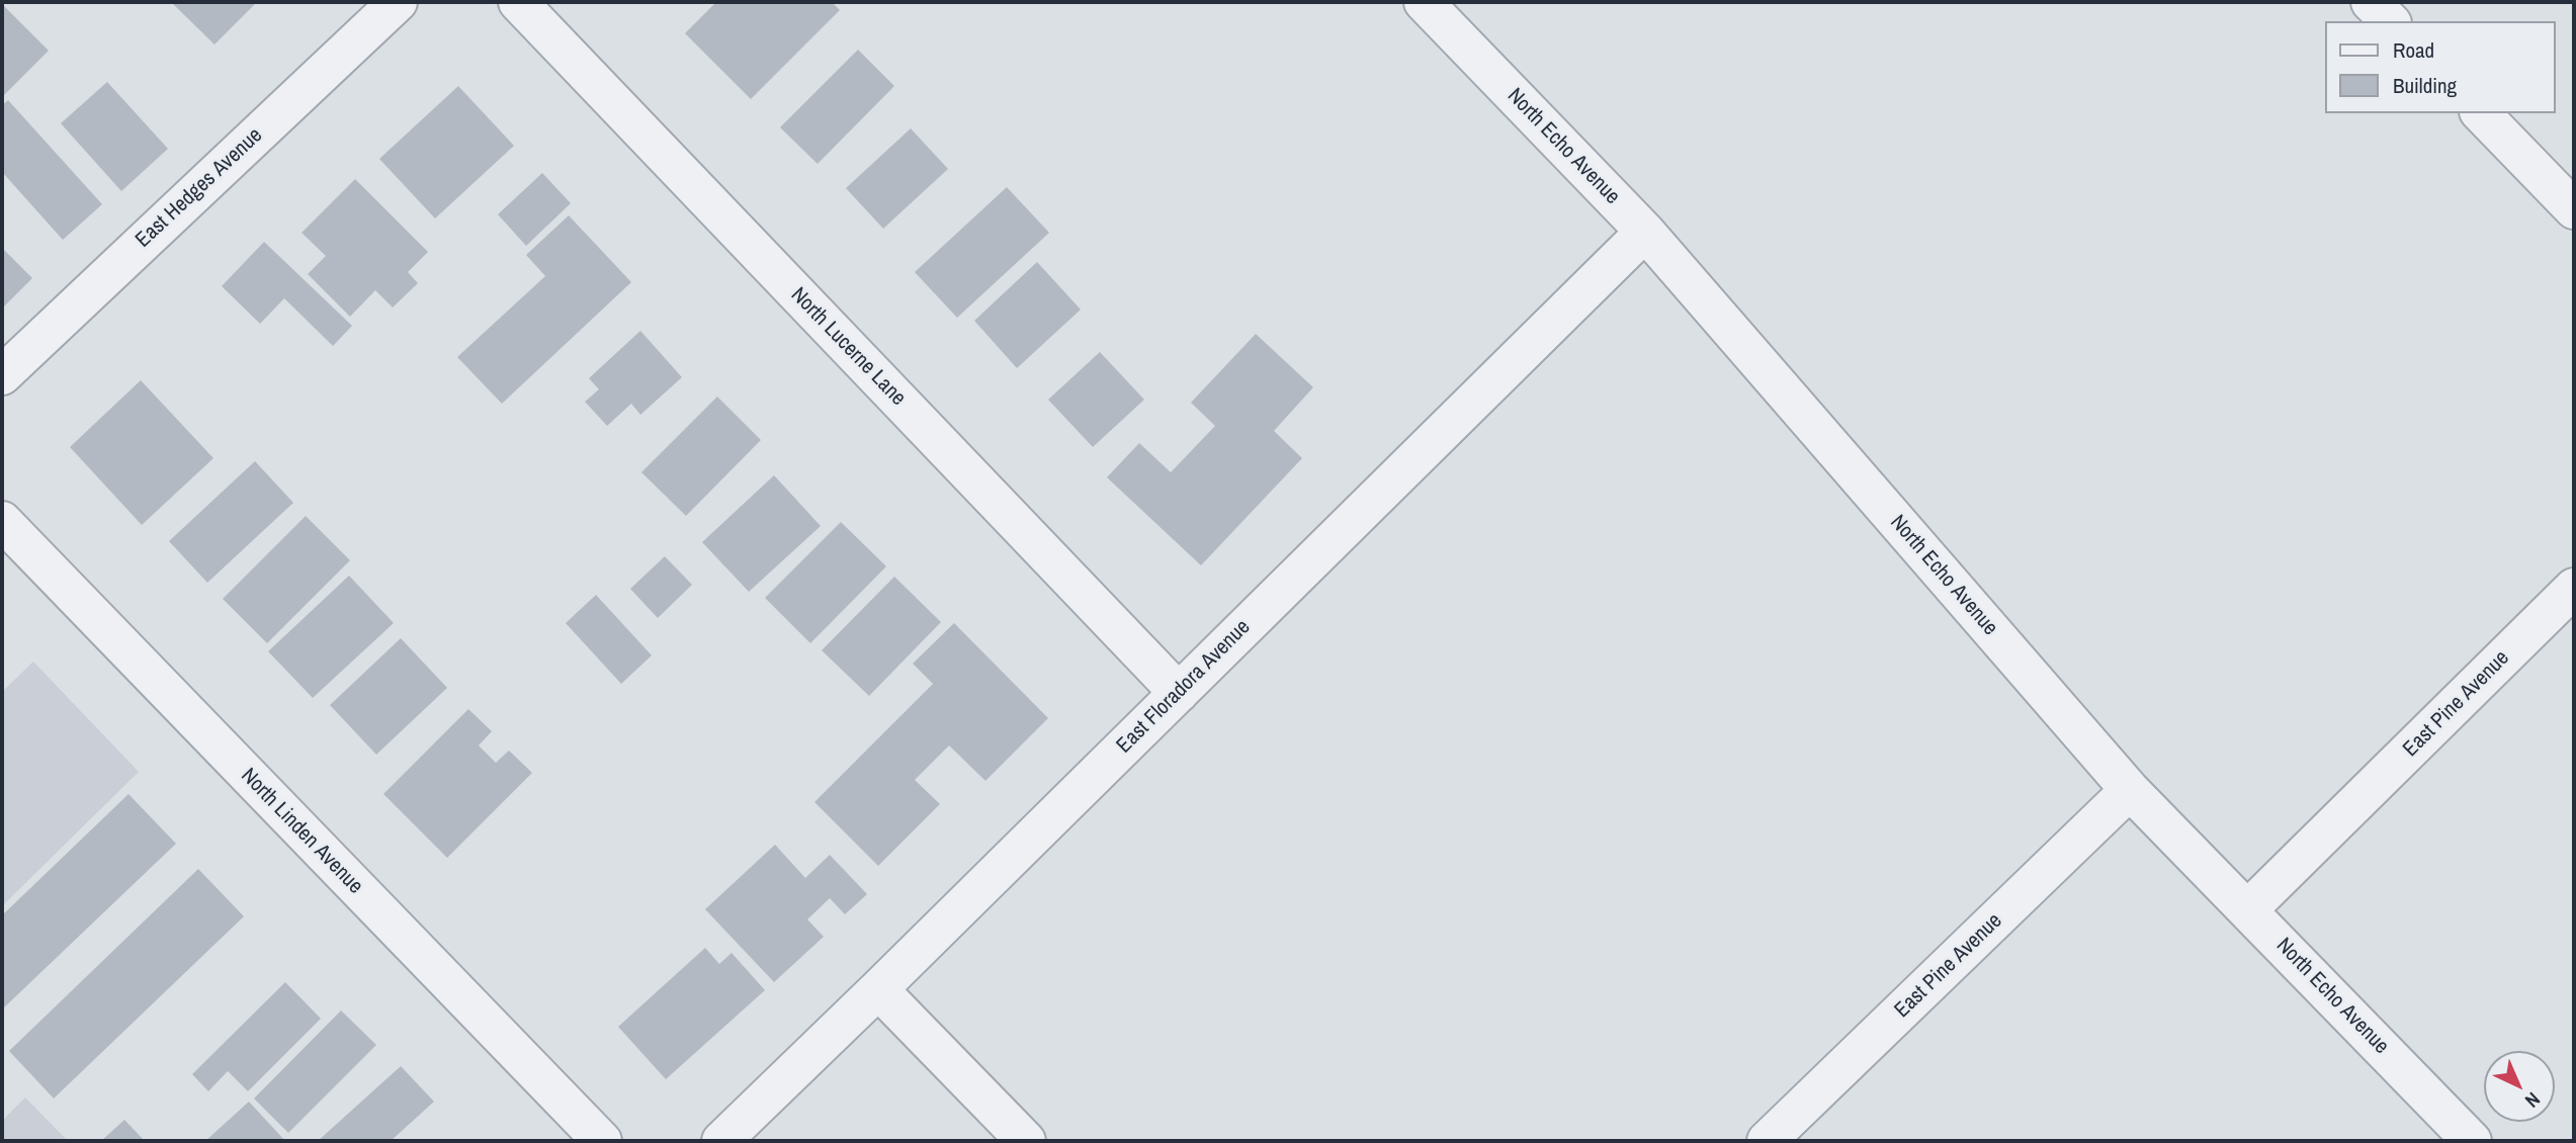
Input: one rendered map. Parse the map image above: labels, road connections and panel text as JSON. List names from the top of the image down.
{
  "streets": {
    "street": [
      "North Echo Avenue",
      "East Hedges Avenue",
      "North Lucerne Lane",
      "East Floradora Avenue",
      "East Pine Avenue",
      "North Linden Avenue"
    ]
  },
  "crossings": [
    ["North Echo Avenue", "East Floradora Avenue"],
    ["North Echo Avenue", "East Pine Avenue"],
    ["North Lucerne Lane", "East Floradora Avenue"]
  ],
  "legend": ["Road", "Building"],
  "north": "bottom right"
}
